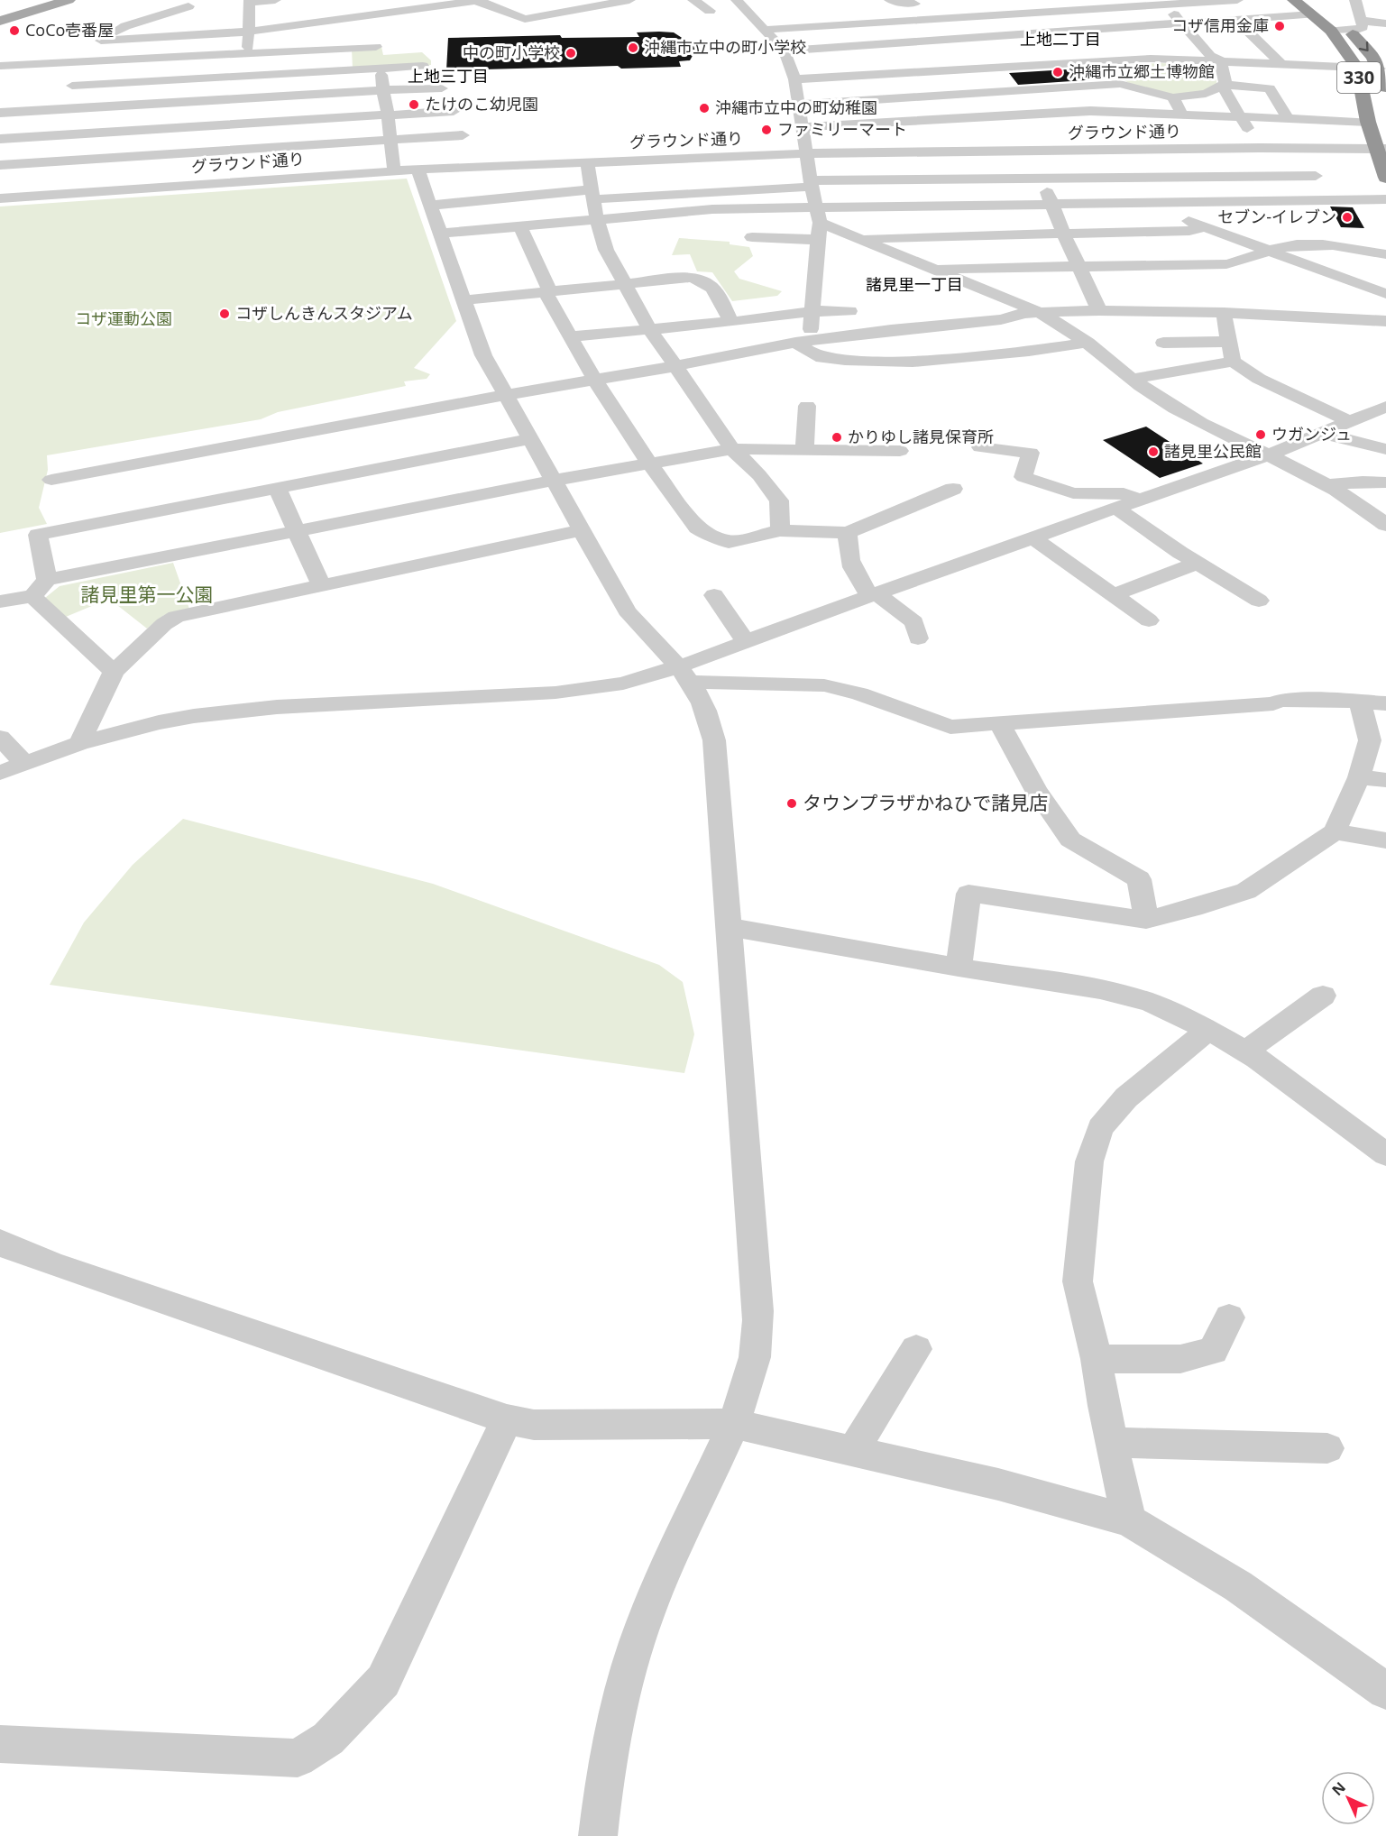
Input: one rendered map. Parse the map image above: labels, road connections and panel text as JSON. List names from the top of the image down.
{
  "streets": {
    "highway": ["330"],
    "street": ["グラウンド通り"]
  },
  "crossings": [
    ["330", "グラウンド通り"]
  ],
  "districts": ["上地二丁目", "上地三丁目", "諸見里一丁目"],
  "parks": ["コザ運動公園", "諸見里第一公園"],
  "places": [
    "コザ信用金庫",
    "CoCo壱番屋",
    "沖縄市立中の町小学校",
    "中の町小学校",
    "沖縄市立郷土博物館",
    "たけのこ幼児園",
    "沖縄市立中の町幼稚園",
    "ファミリーマート",
    "セブン-イレブン",
    "コザしんきんスタジアム",
    "ウガンジュ",
    "かりゆし諸見保育所",
    "諸見里公民館",
    "タウンプラザかねひで諸見店"
  ],
  "north": "top left"
}
